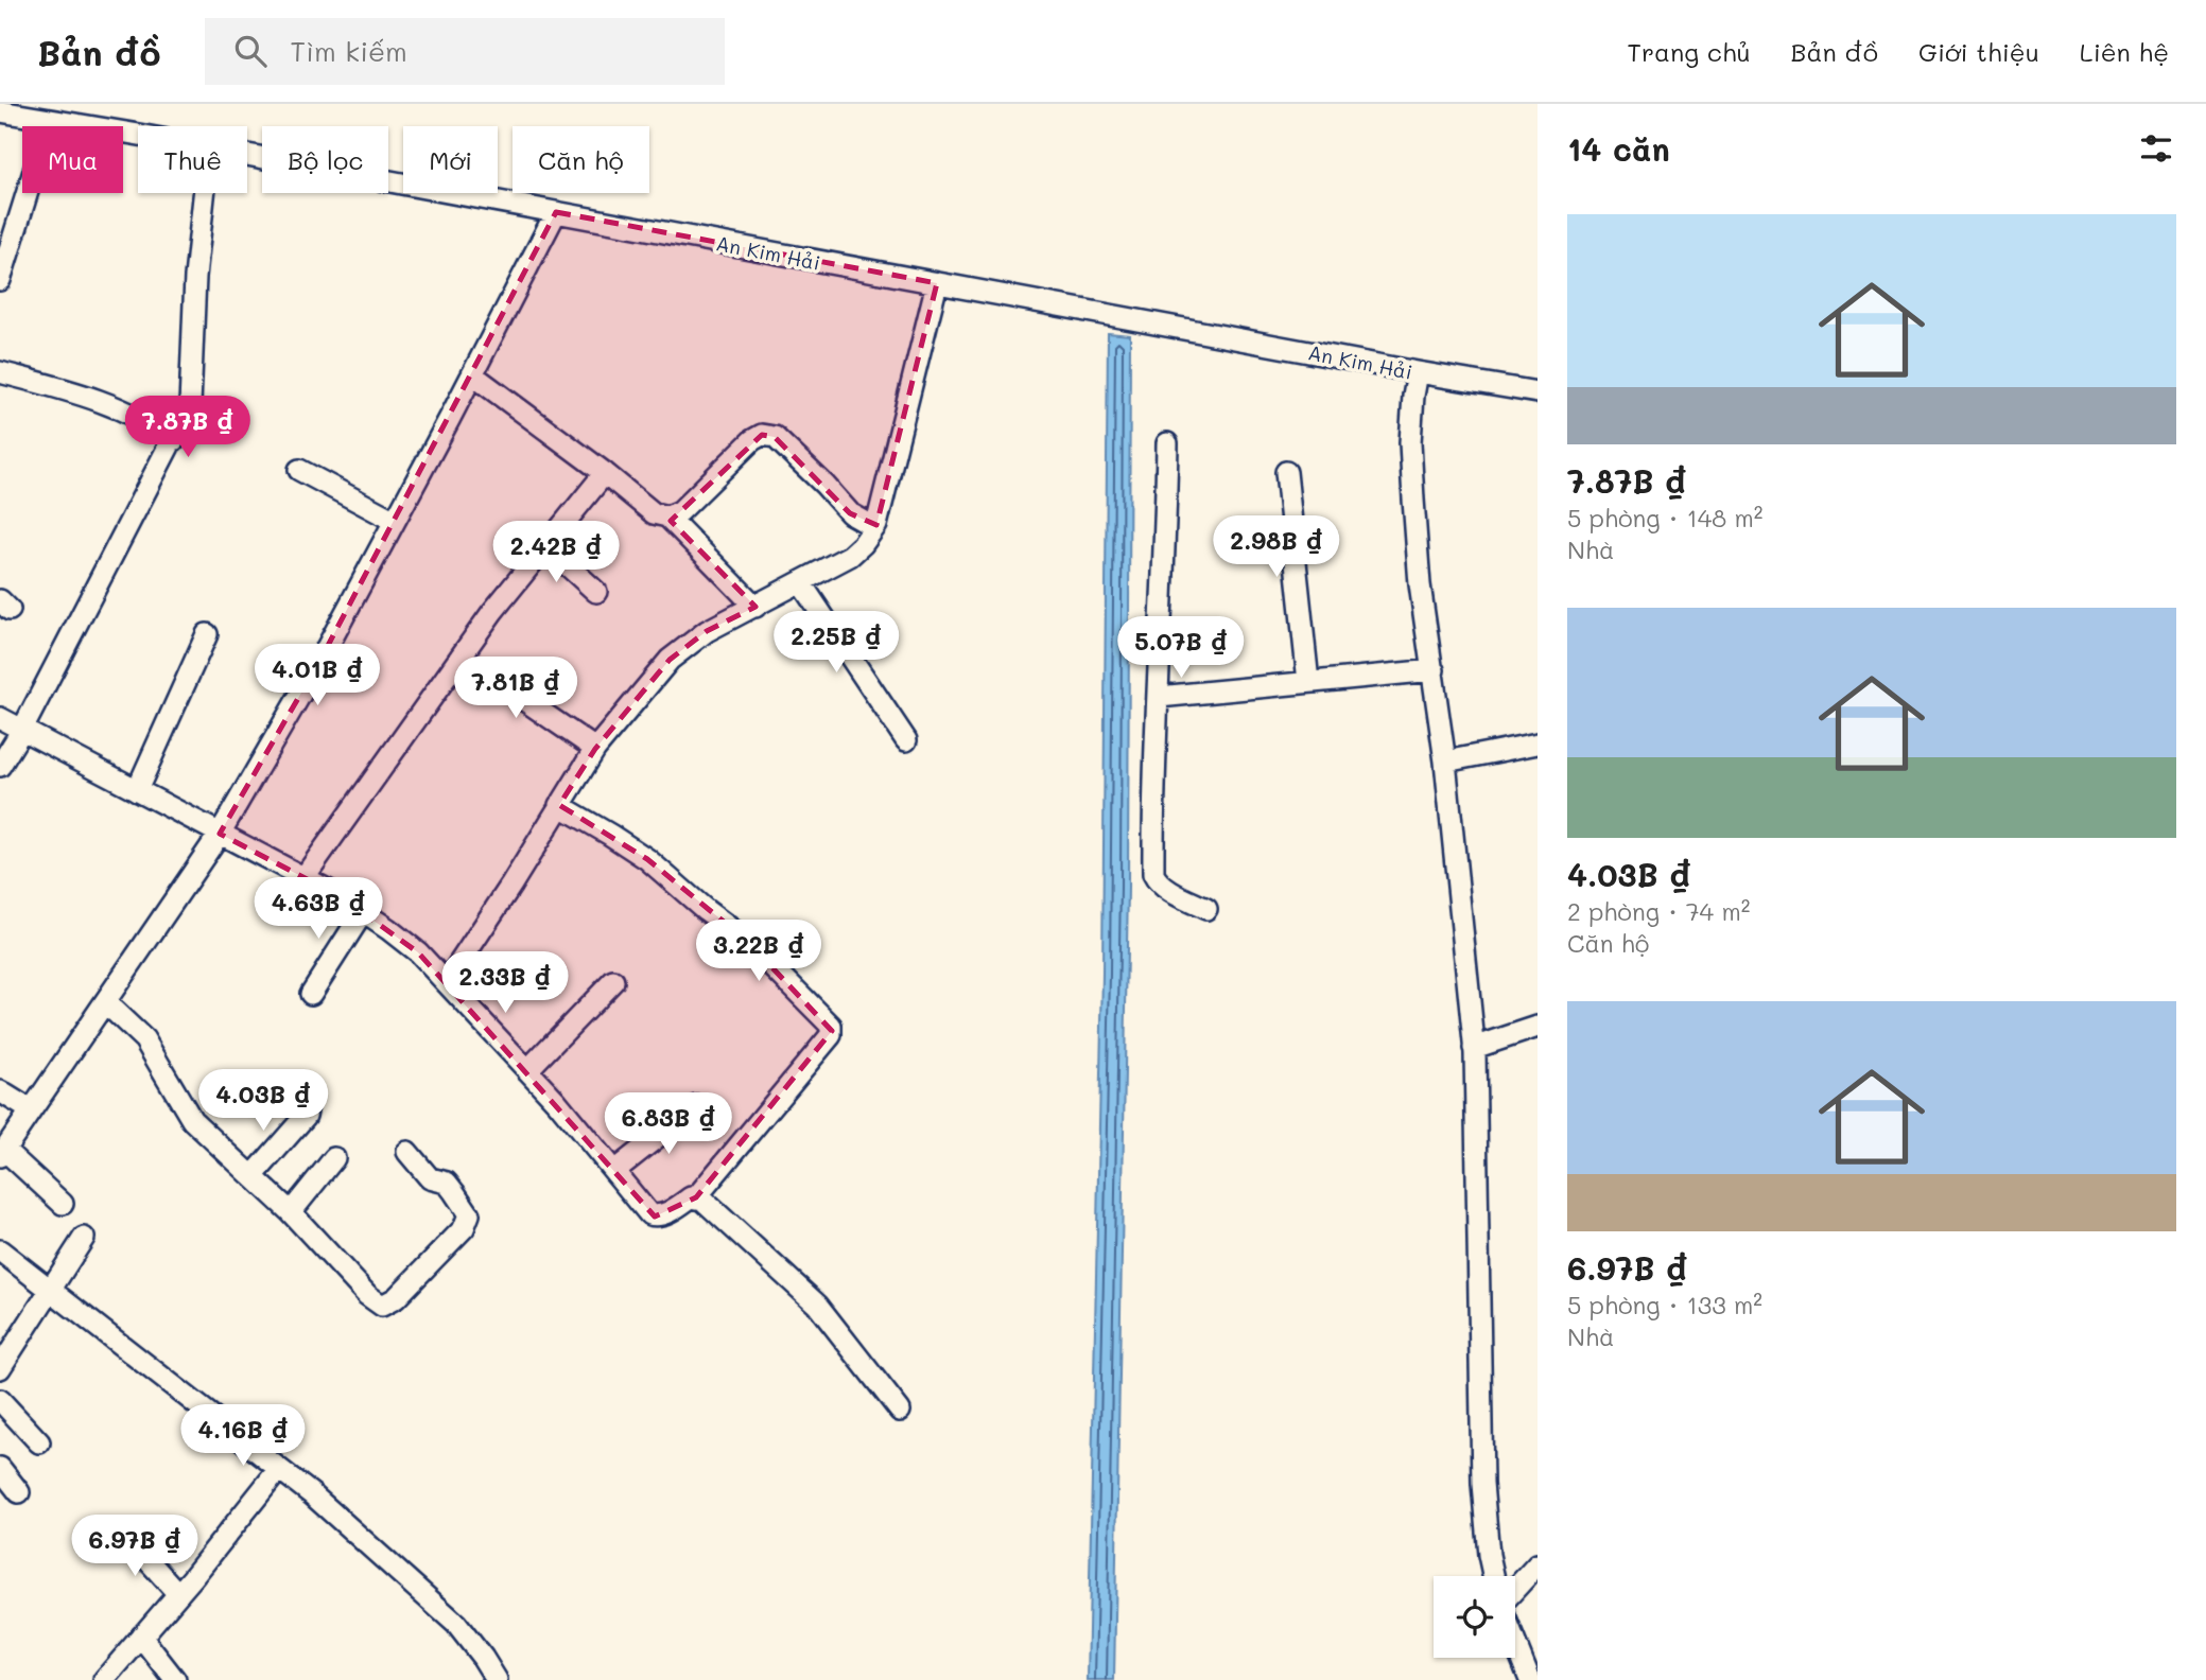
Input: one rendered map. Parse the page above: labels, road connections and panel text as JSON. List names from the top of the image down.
{
  "streets": {
    "street": ["An Kim Hải"]
  },
  "page": {
    "header": "Bản đồ",
    "search": "Tìm kiếm",
    "nav": [
      "Trang chủ",
      "Bản đồ",
      "Giới thiệu",
      "Liên hệ"
    ],
    "heading": "14 căn",
    "chip": [
      "Mua",
      "Thuê",
      "Bộ lọc",
      "Mới",
      "Căn hộ"
    ],
    "list": [
      {
        "name": "7.87B ₫",
        "note": "5 phòng · 148 m² · Nhà"
      },
      {
        "name": "4.03B ₫",
        "note": "2 phòng · 74 m² · Căn hộ"
      },
      {
        "name": "6.97B ₫",
        "note": "5 phòng · 133 m² · Nhà"
      }
    ],
    "price": [
      "7.87B ₫",
      "2.98B ₫",
      "2.42B ₫",
      "2.25B ₫",
      "5.07B ₫",
      "4.01B ₫",
      "7.81B ₫",
      "4.63B ₫",
      "3.22B ₫",
      "2.33B ₫",
      "4.03B ₫",
      "6.83B ₫",
      "4.16B ₫",
      "6.97B ₫"
    ]
  }
}
